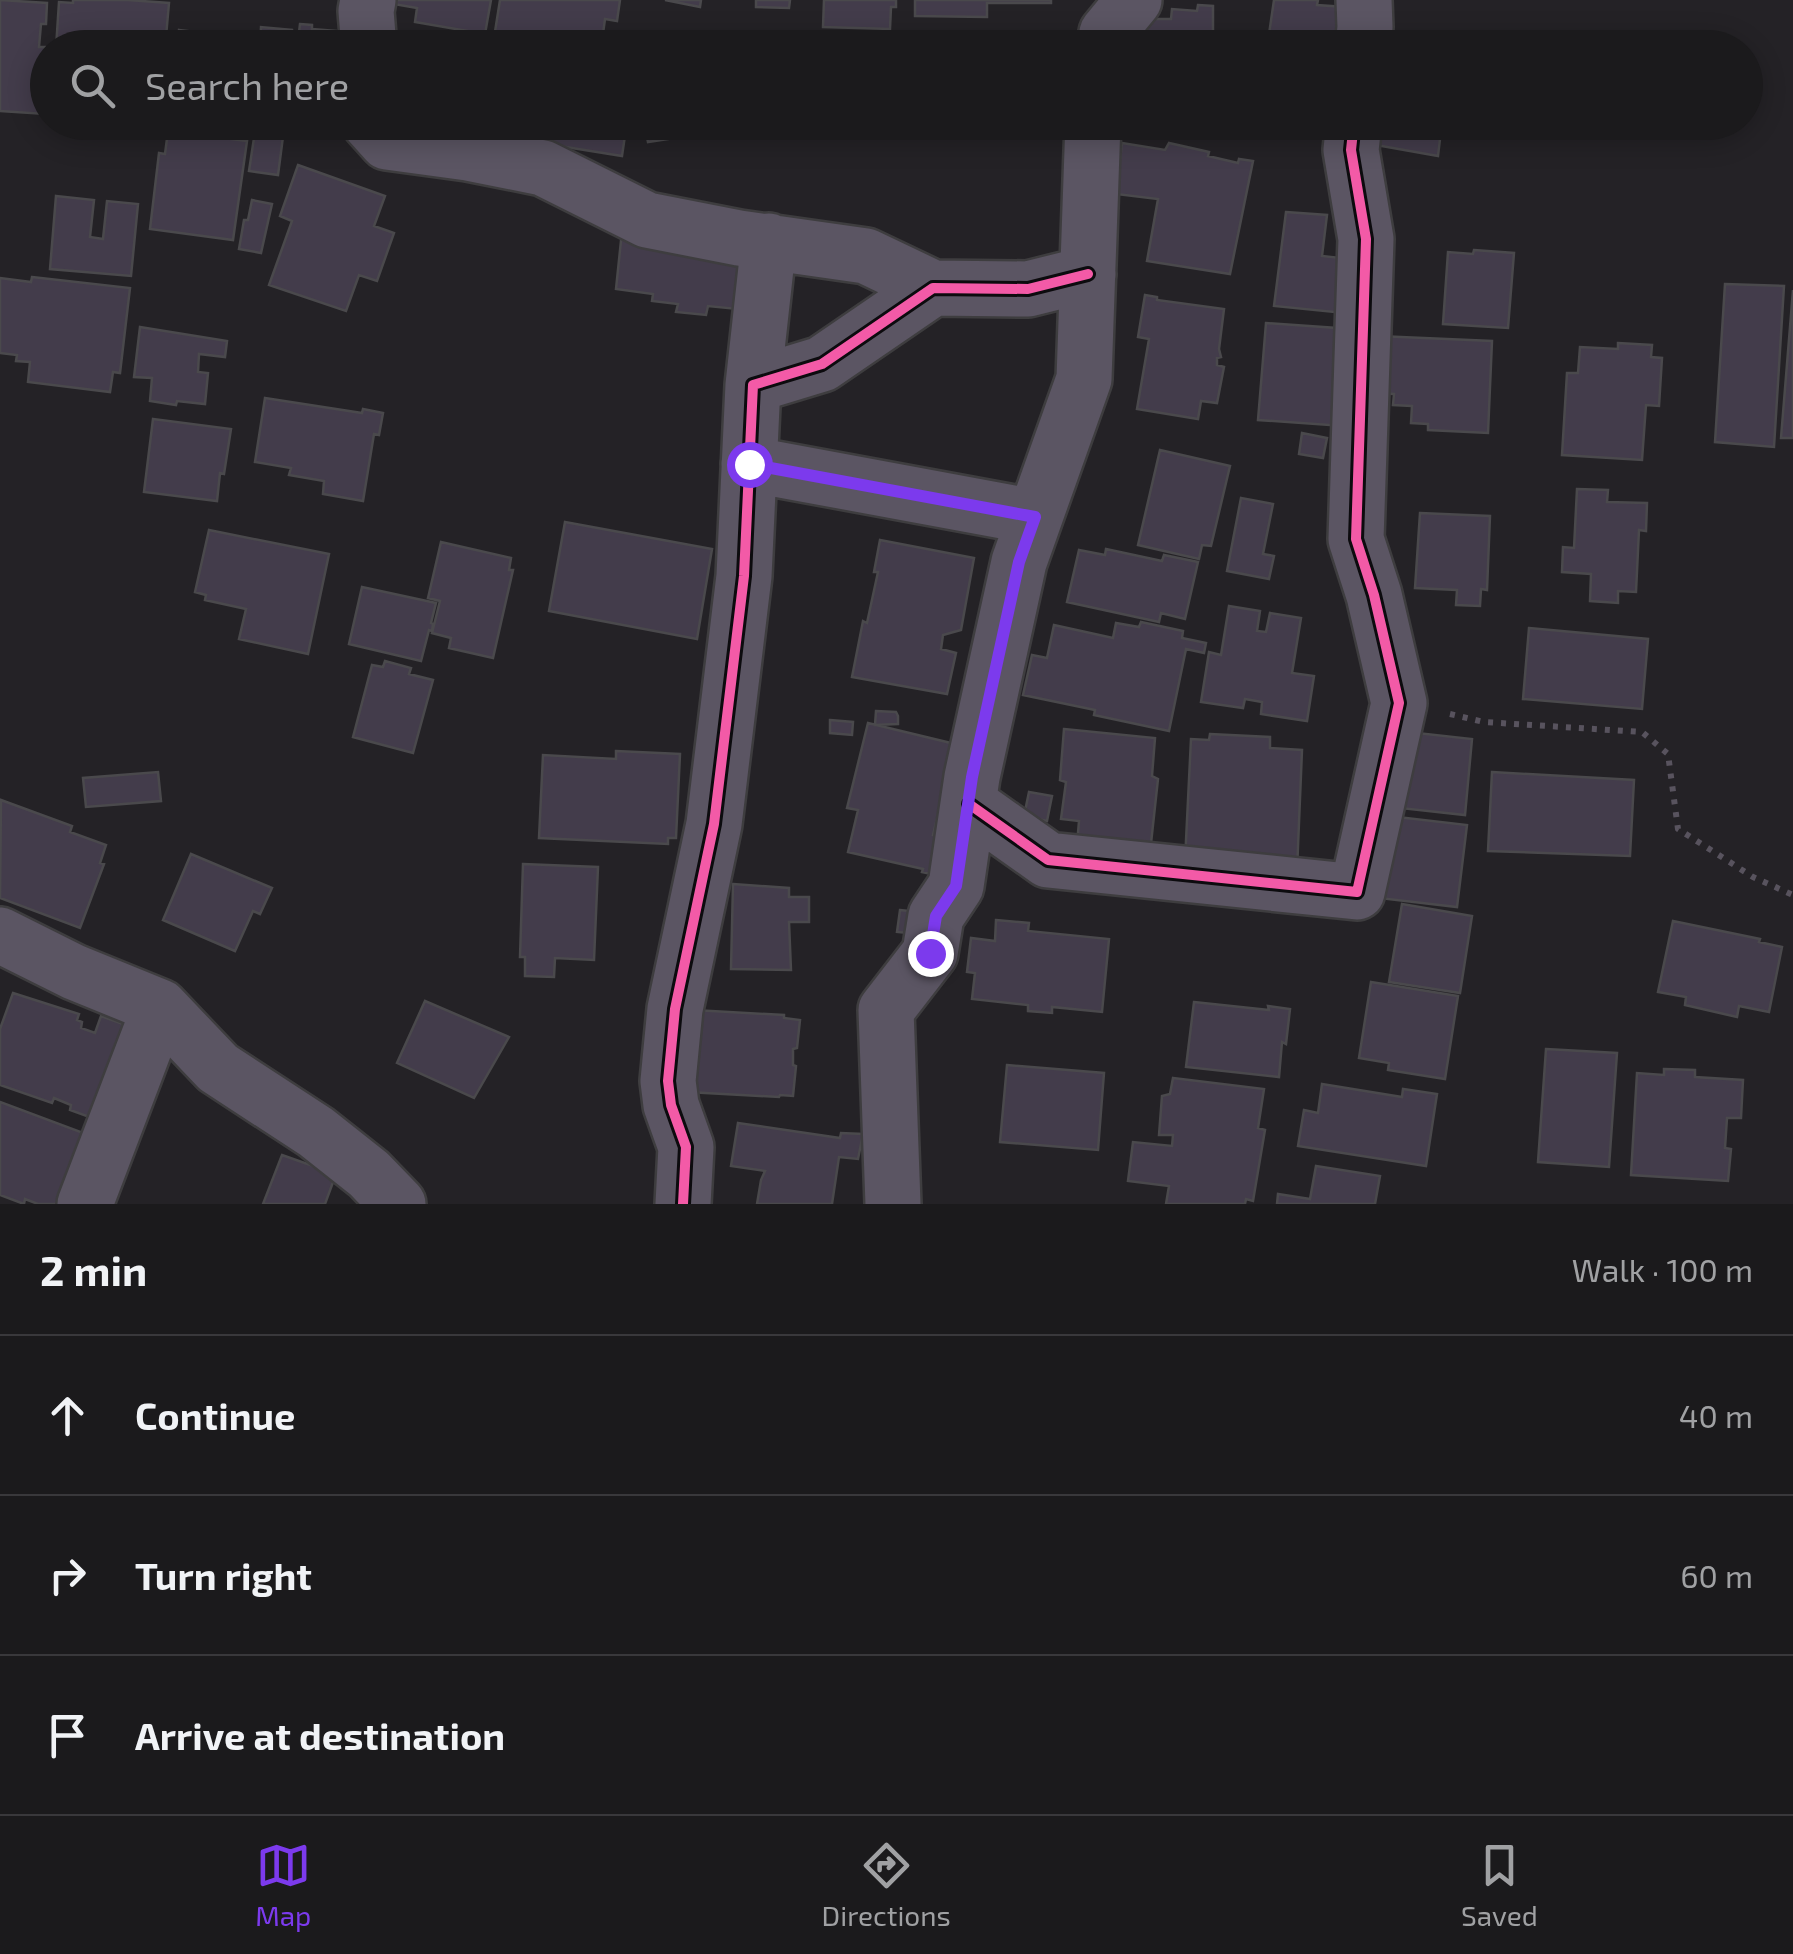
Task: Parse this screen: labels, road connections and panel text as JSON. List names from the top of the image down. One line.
{"page":{"search":"Search here","heading":["2 min","Walk · 100 m"],"list":[["Continue","40 m"],["Turn right","60 m"],"Arrive at destination"],"nav":["Map","Directions","Saved"]}}
